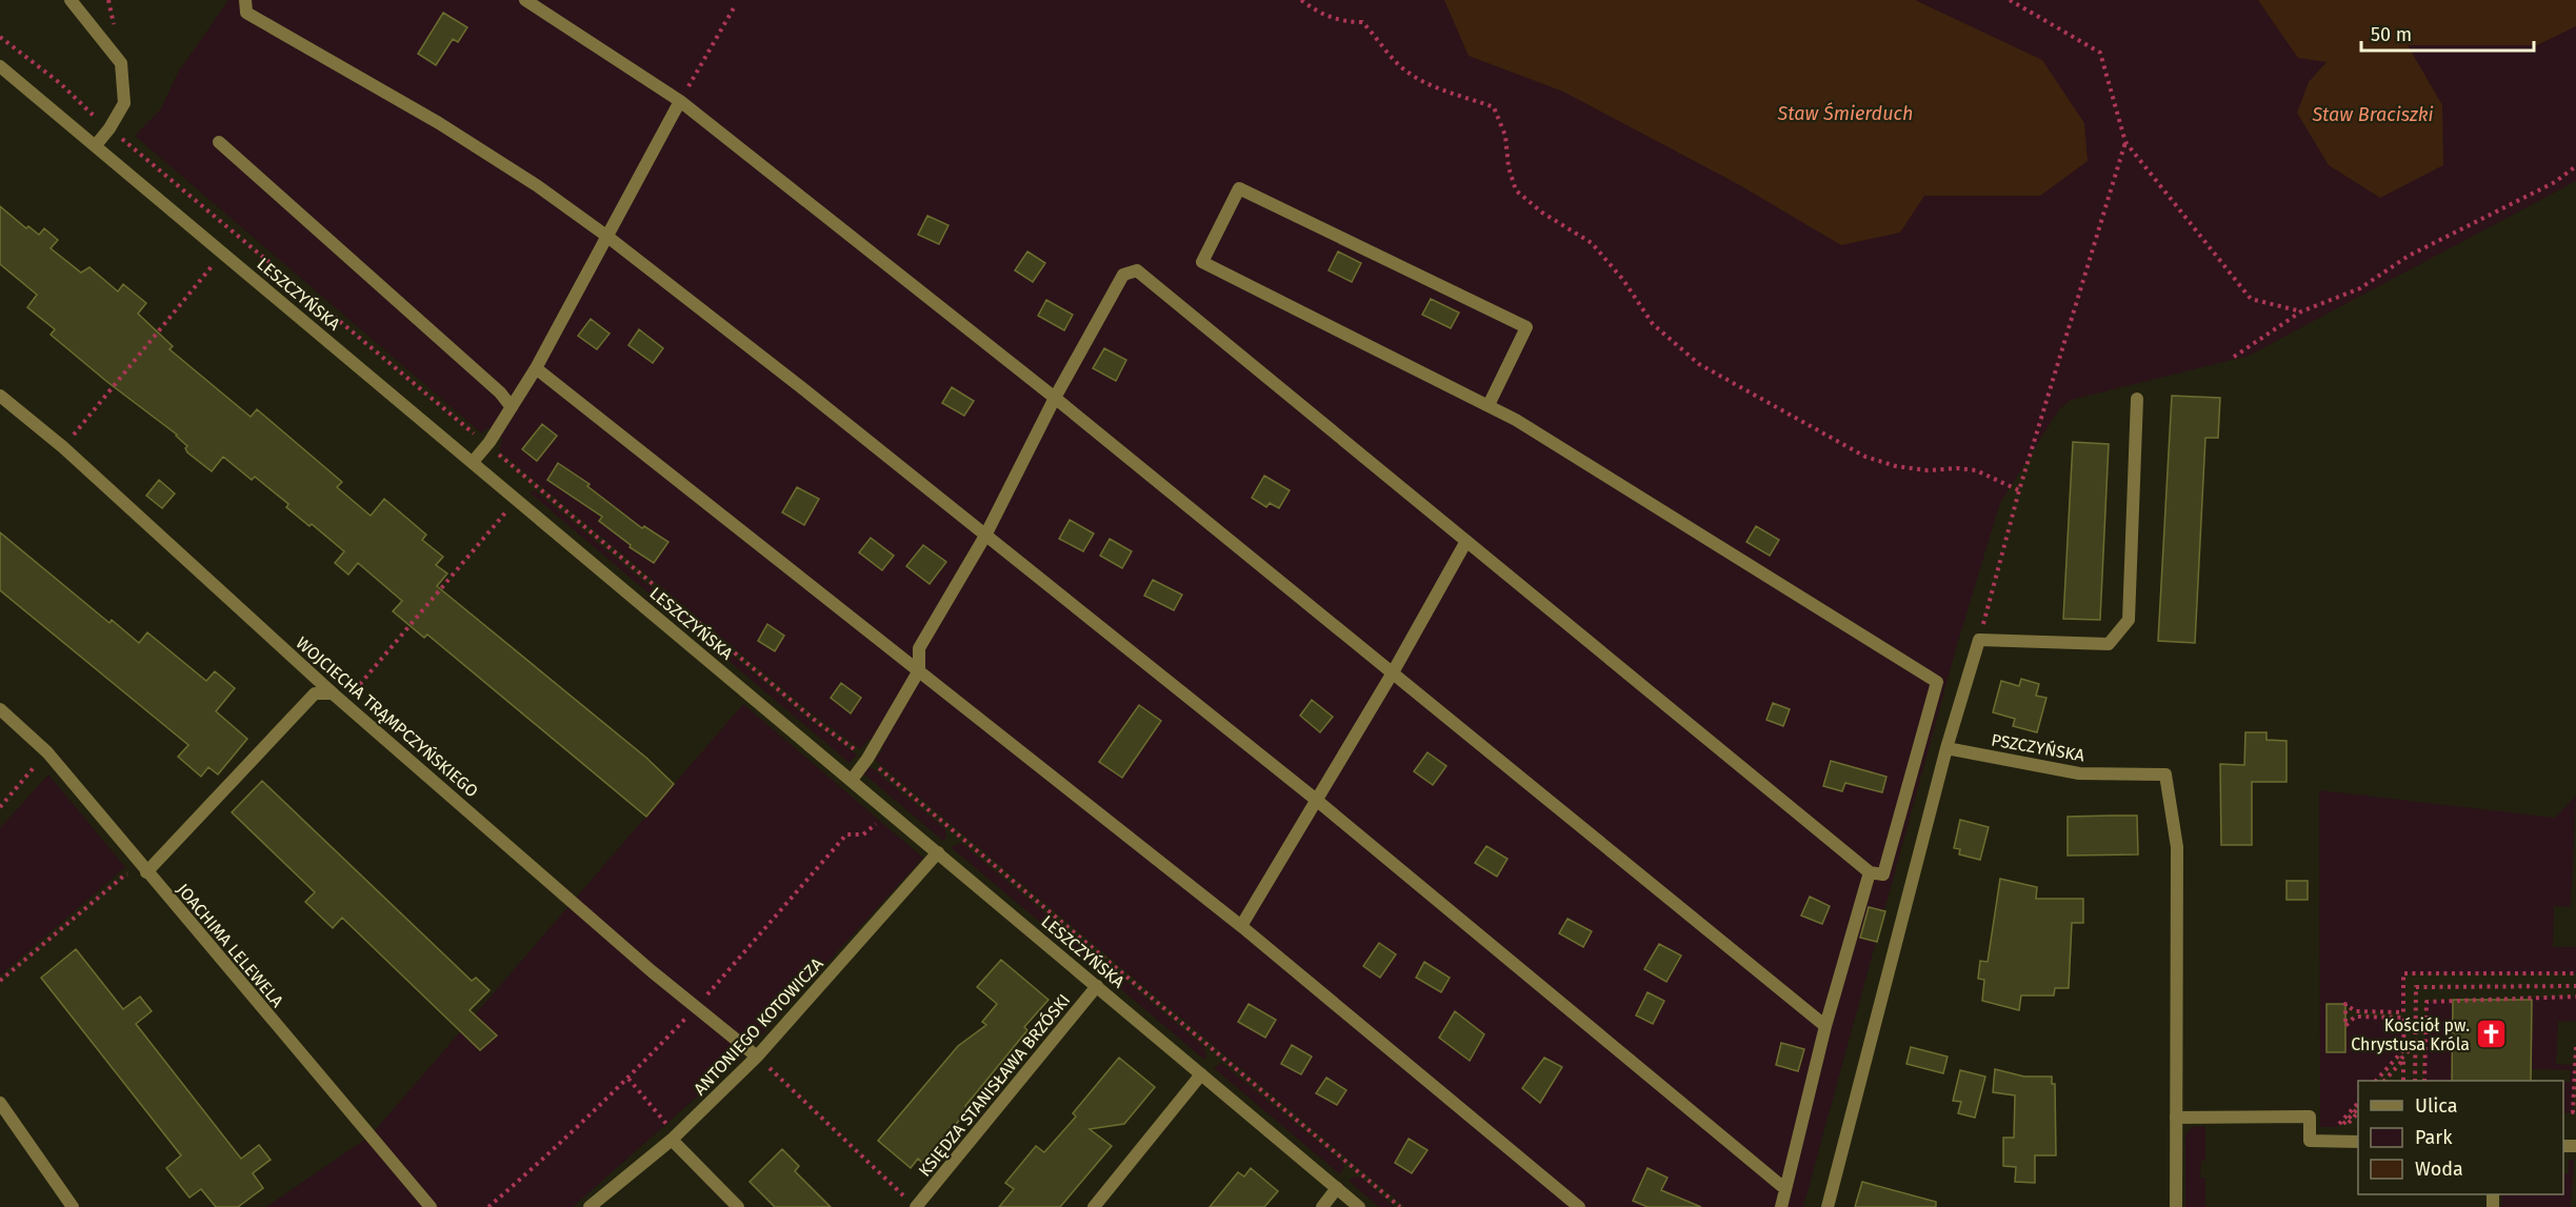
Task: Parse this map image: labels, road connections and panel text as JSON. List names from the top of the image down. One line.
{"streets":{"street":["LESZCZYŃSKA","WOJCIECHA TRĄMPCZYŃSKIEGO","PSZCZYŃSKA","JOACHIMA LELEWELA","ANTONIEGO KOTOWICZA","KSIĘDZA STANISŁAWA BRZÓSKI"]},"crossings":[["LESZCZYŃSKA","ANTONIEGO KOTOWICZA"],["LESZCZYŃSKA","KSIĘDZA STANISŁAWA BRZÓSKI"],["WOJCIECHA TRĄMPCZYŃSKIEGO","ANTONIEGO KOTOWICZA"]],"water":["Staw Śmierduch","Staw Braciszki"],"places":{"church":["Kościół pw. Chrystusa Króla"]},"legend":["Ulica","Park","Woda"],"scale_bar":"50 m"}
